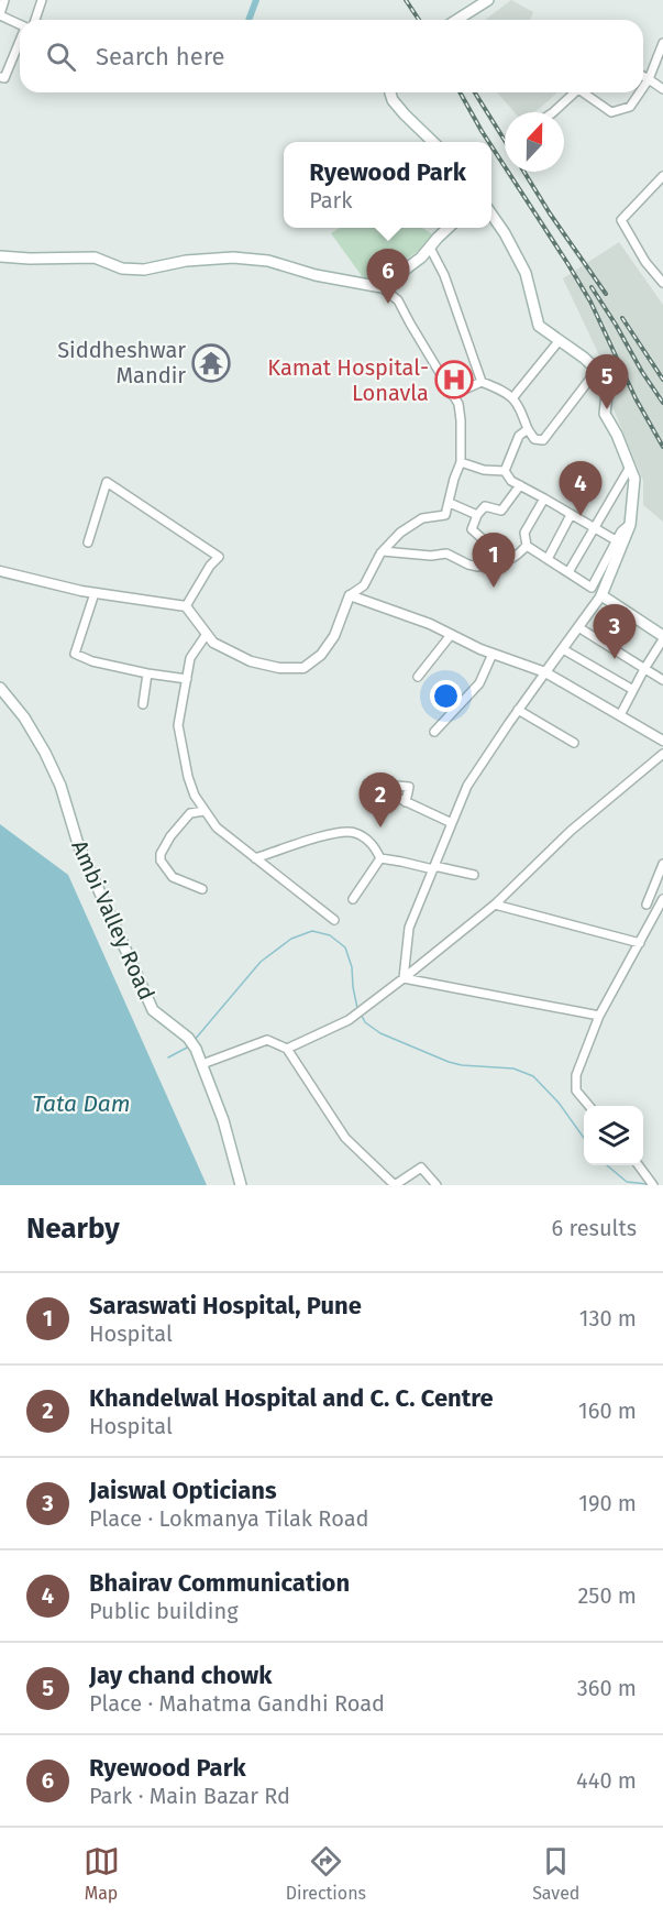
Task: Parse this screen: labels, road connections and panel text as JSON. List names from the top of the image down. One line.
{"streets":{"main road":["Ambi Valley Road"]},"water":["Tata Dam"],"places":{"temple":["Siddheshwar Mandir"],"hospital":["Kamat Hospital- Lonavla"]},"north":"top","page":{"search":"Search here","popup":["Ryewood Park","Park"],"pins":["6","5","4","1","3","2"],"heading":["Nearby","6 results"],"list":[{"mark":"1","name":"Saraswati Hospital, Pune","note":"Hospital","value":"130 m"},{"mark":"2","name":"Khandelwal Hospital and C. C. Centre","note":"Hospital","value":"160 m"},{"mark":"3","name":"Jaiswal Opticians","note":"Place · Lokmanya Tilak Road","value":"190 m"},{"mark":"4","name":"Bhairav Communication","note":"Public building","value":"250 m"},{"mark":"5","name":"Jay chand chowk","note":"Place · Mahatma Gandhi Road","value":"360 m"},{"mark":"6","name":"Ryewood Park","note":"Park · Main Bazar Rd","value":"440 m"}],"nav":["Map","Directions","Saved"]}}
